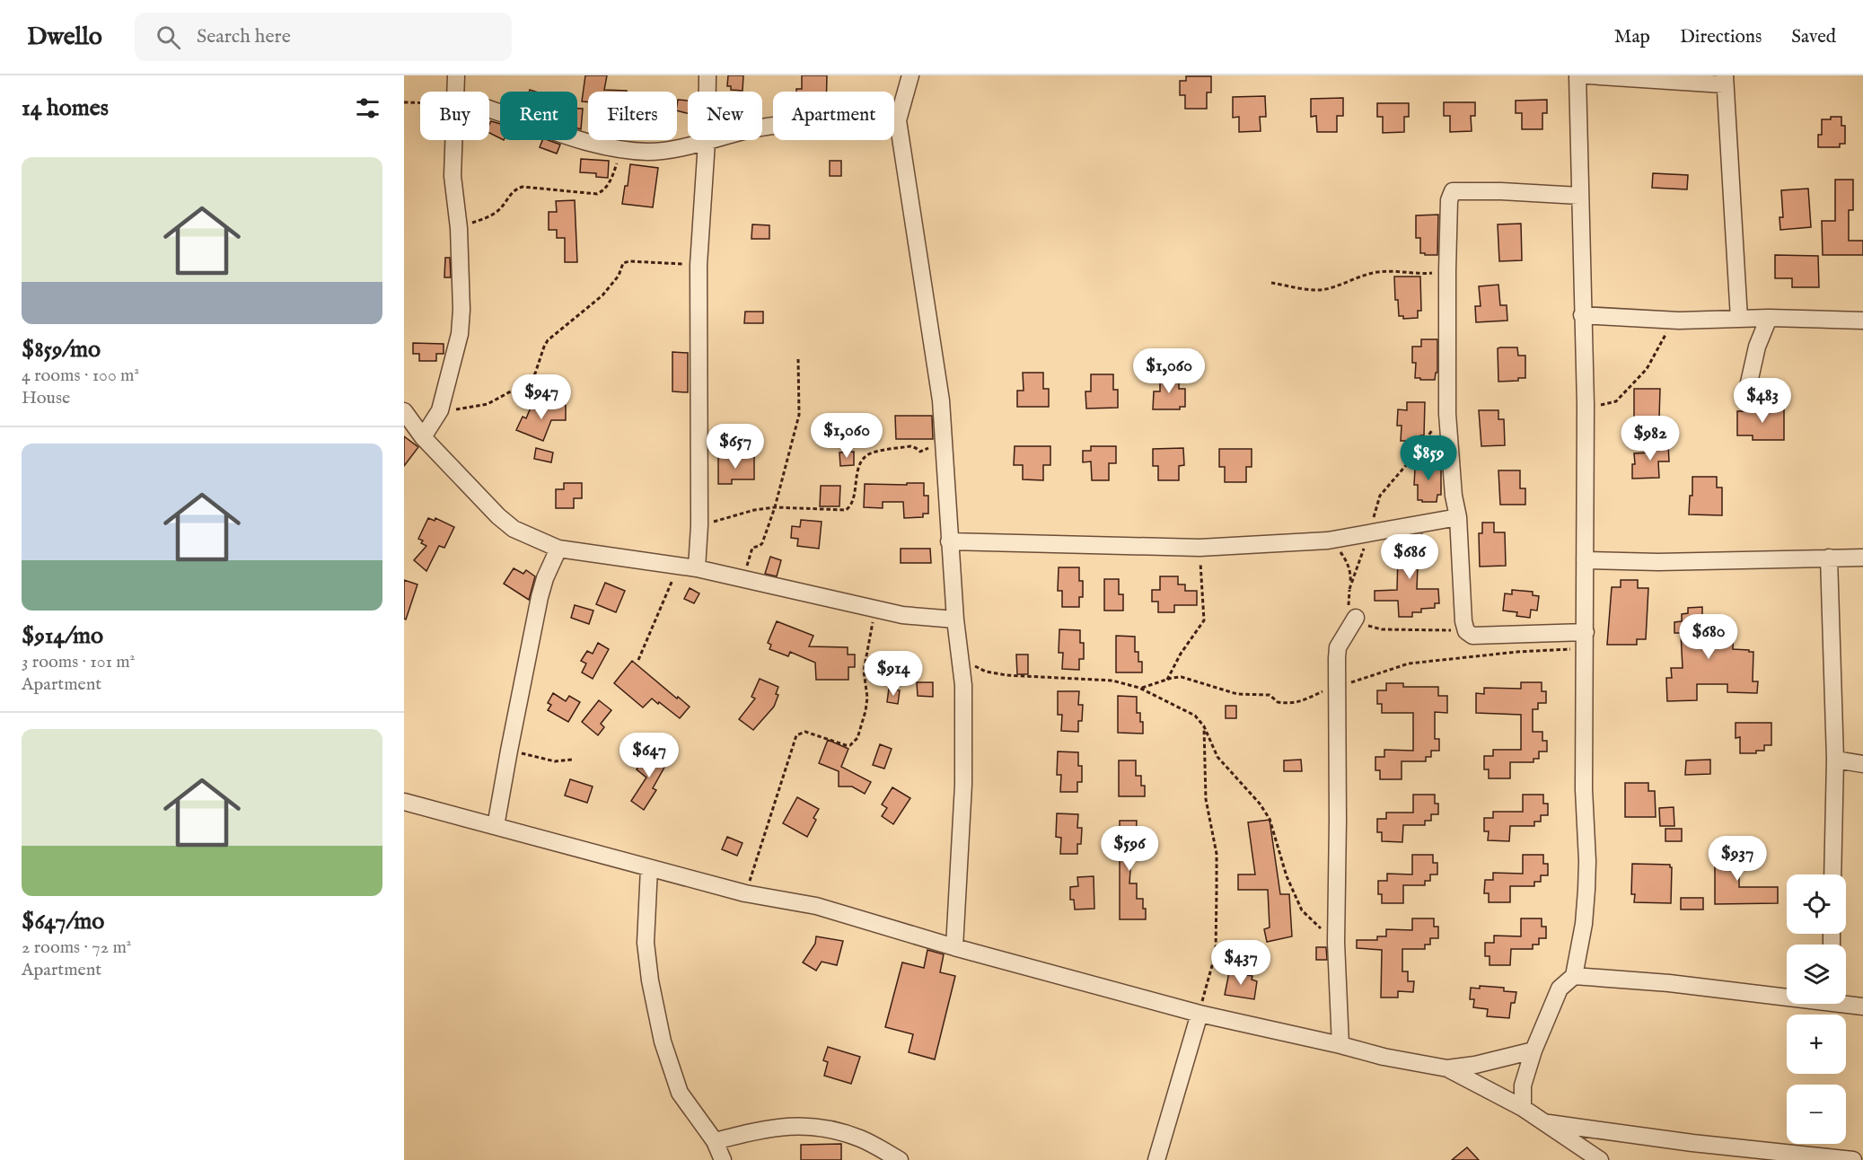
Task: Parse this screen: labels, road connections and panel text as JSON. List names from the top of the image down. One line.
{"page":{"header":"Dwello","search":"Search here","nav":["Map","Directions","Saved"],"heading":"14 homes","chip":["Buy","Rent","Filters","New","Apartment"],"list":[{"name":"$859/mo","note":"4 rooms · 100 m² · House"},{"name":"$914/mo","note":"3 rooms · 101 m² · Apartment"},{"name":"$647/mo","note":"2 rooms · 72 m² · Apartment"}],"price":["$1,060","$947","$483","$1,060","$982","$657","$859","$686","$680","$914","$647","$596","$937","$437"],"map_buttons":["+","−"]}}
